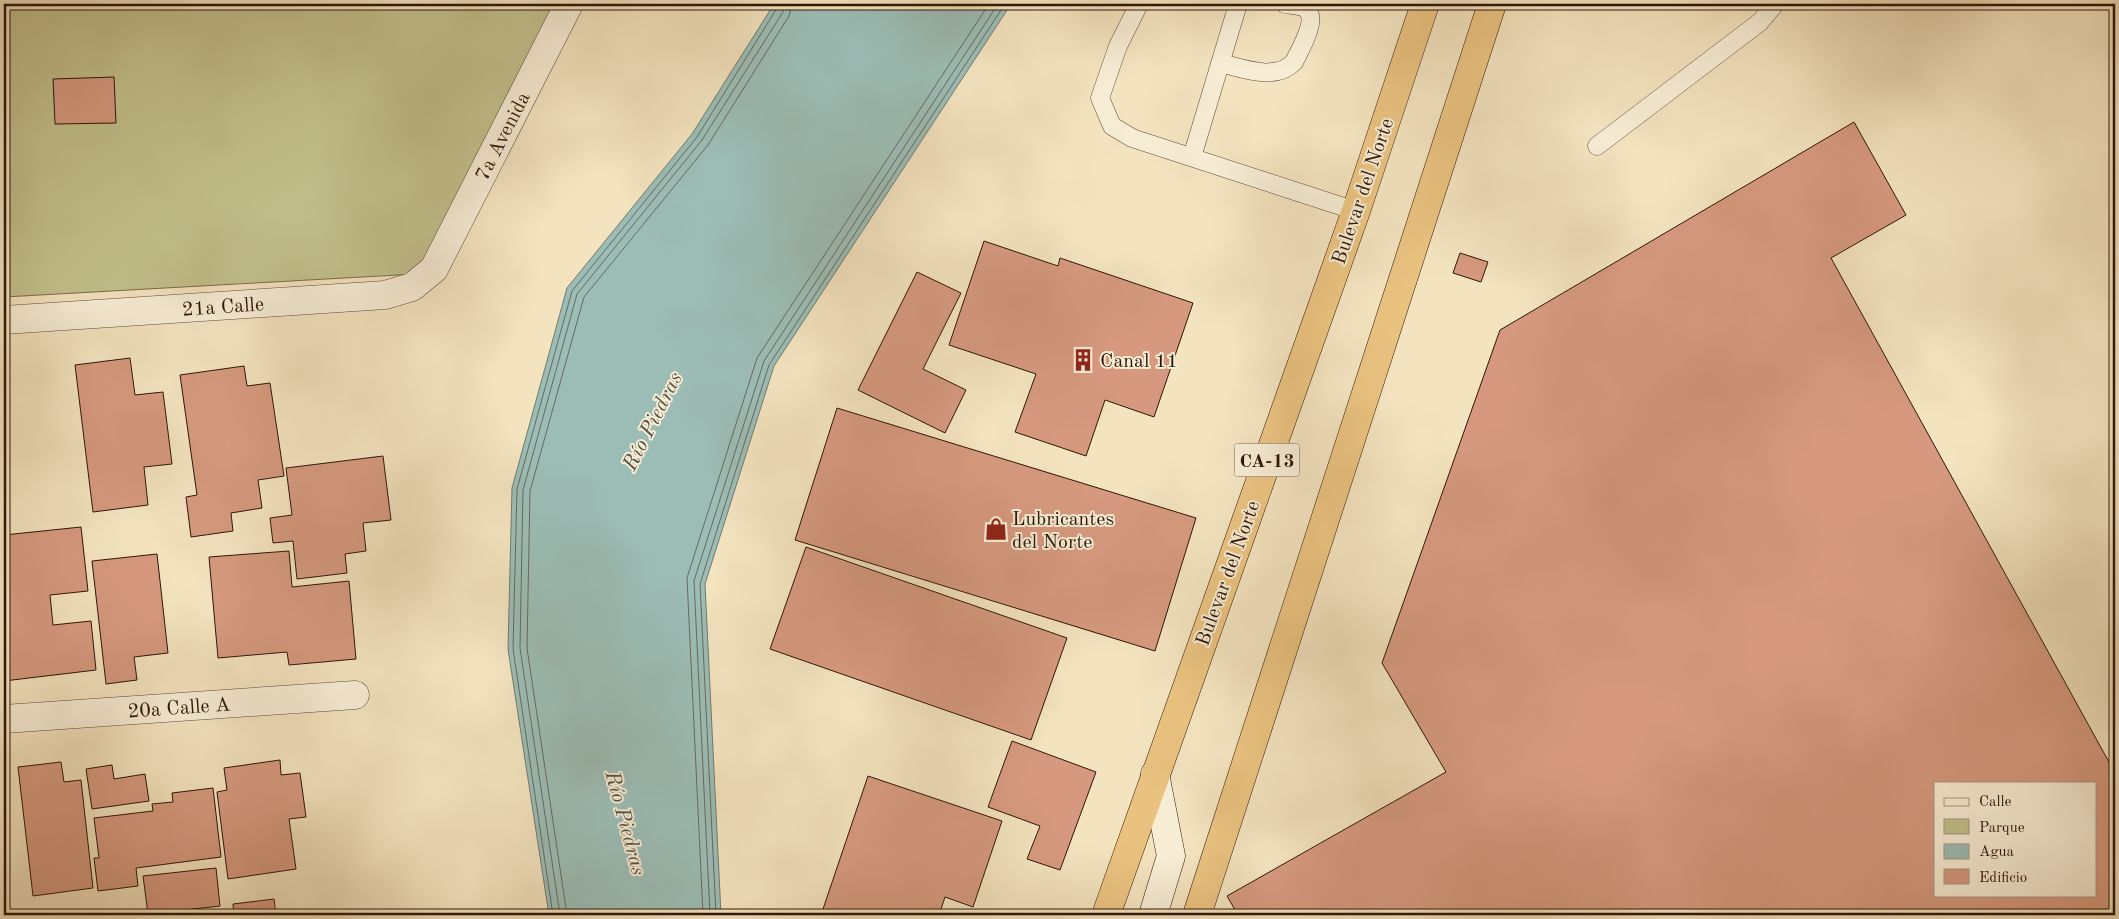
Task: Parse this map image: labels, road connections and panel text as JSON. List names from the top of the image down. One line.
{"streets":{"highway":["Bulevar del Norte","CA-13"],"street":["7a Avenida","21a Calle","20a Calle A"]},"crossings":[["7a Avenida","21a Calle"]],"water":["Río Piedras"],"places":{"building":["Canal 11"],"shop":["Lubricantes del Norte"]},"legend":["Calle","Parque","Agua","Edificio"]}
